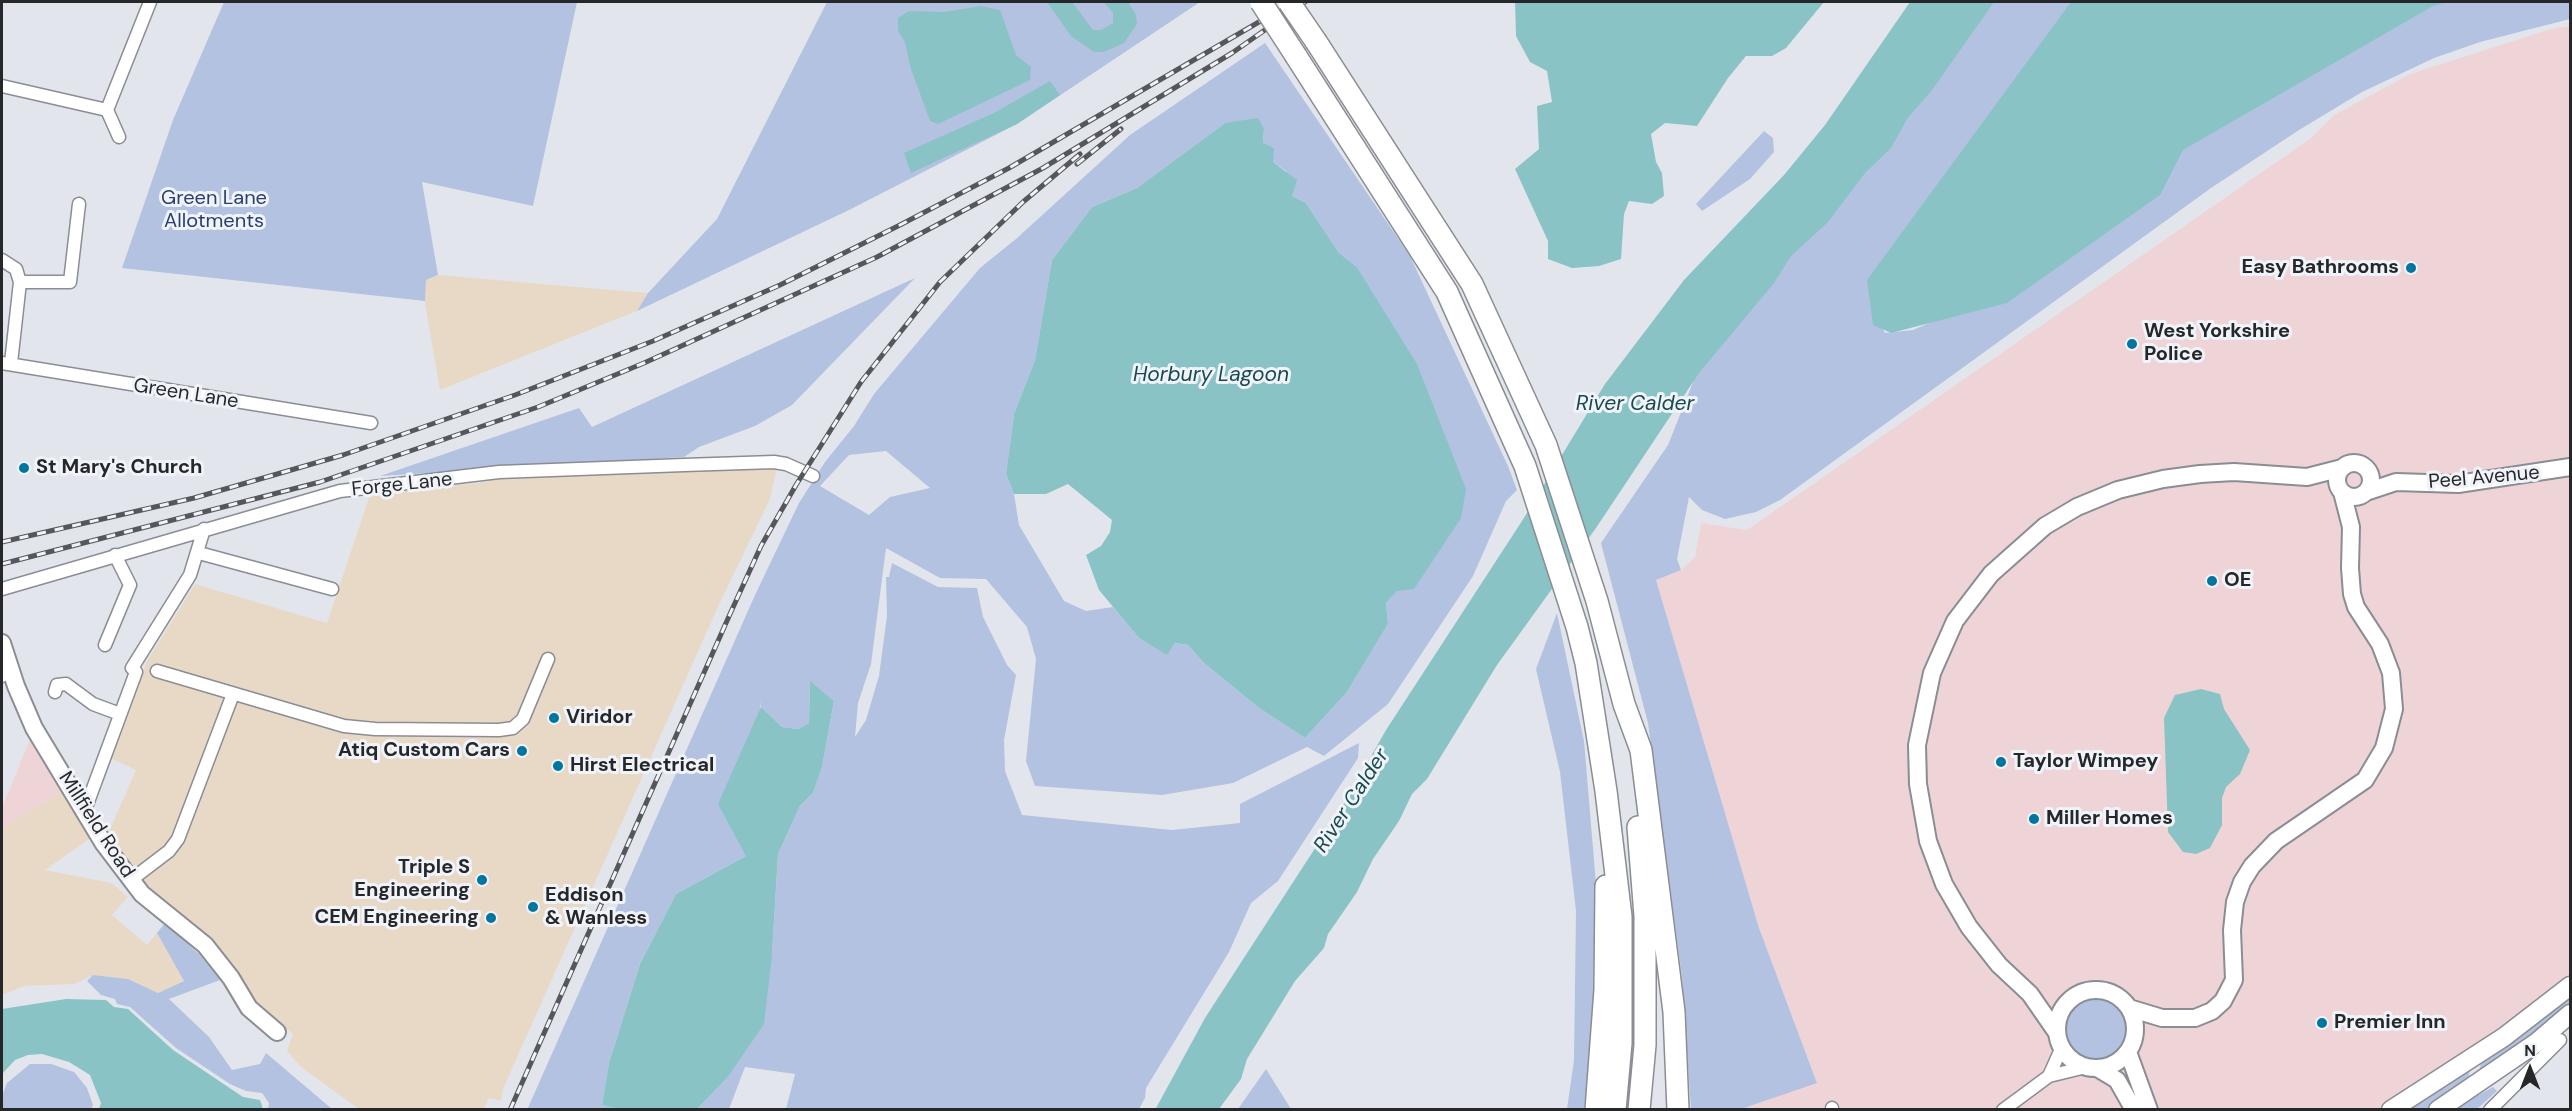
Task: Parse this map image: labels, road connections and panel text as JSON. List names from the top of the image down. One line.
{"streets":{"street":["Green Lane","Peel Avenue","Forge Lane","Millfield Road"]},"water":["Horbury Lagoon","River Calder"],"parks":["Green Lane Allotments"],"places":["Easy Bathrooms","West Yorkshire Police","St Mary's Church","OE","Viridor","Atiq Custom Cars","Taylor Wimpey","Hirst Electrical","Miller Homes","Triple S Engineering","Eddison & Wanless","CEM Engineering","Premier Inn"],"north":"top"}
